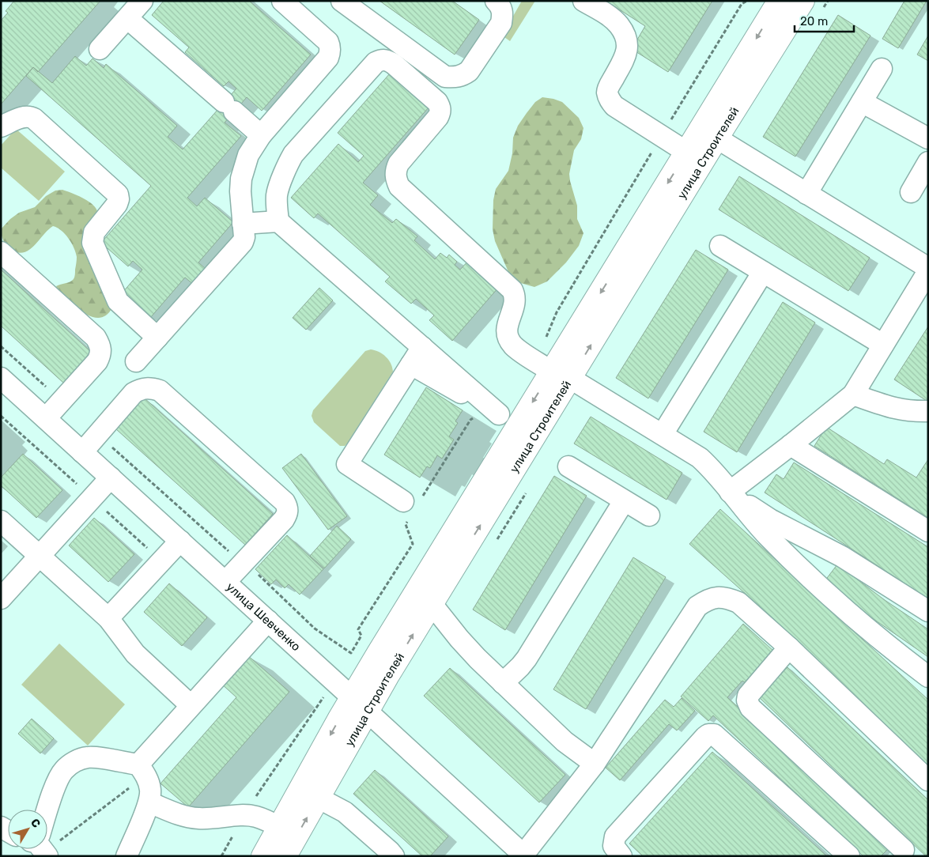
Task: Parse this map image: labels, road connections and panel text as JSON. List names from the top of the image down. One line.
{"streets":{"main road":["улица Строителей"],"street":["улица Шевченко"]},"crossings":[["улица Строителей","улица Шевченко"]],"scale_bar":"20 m","north":"top right"}
